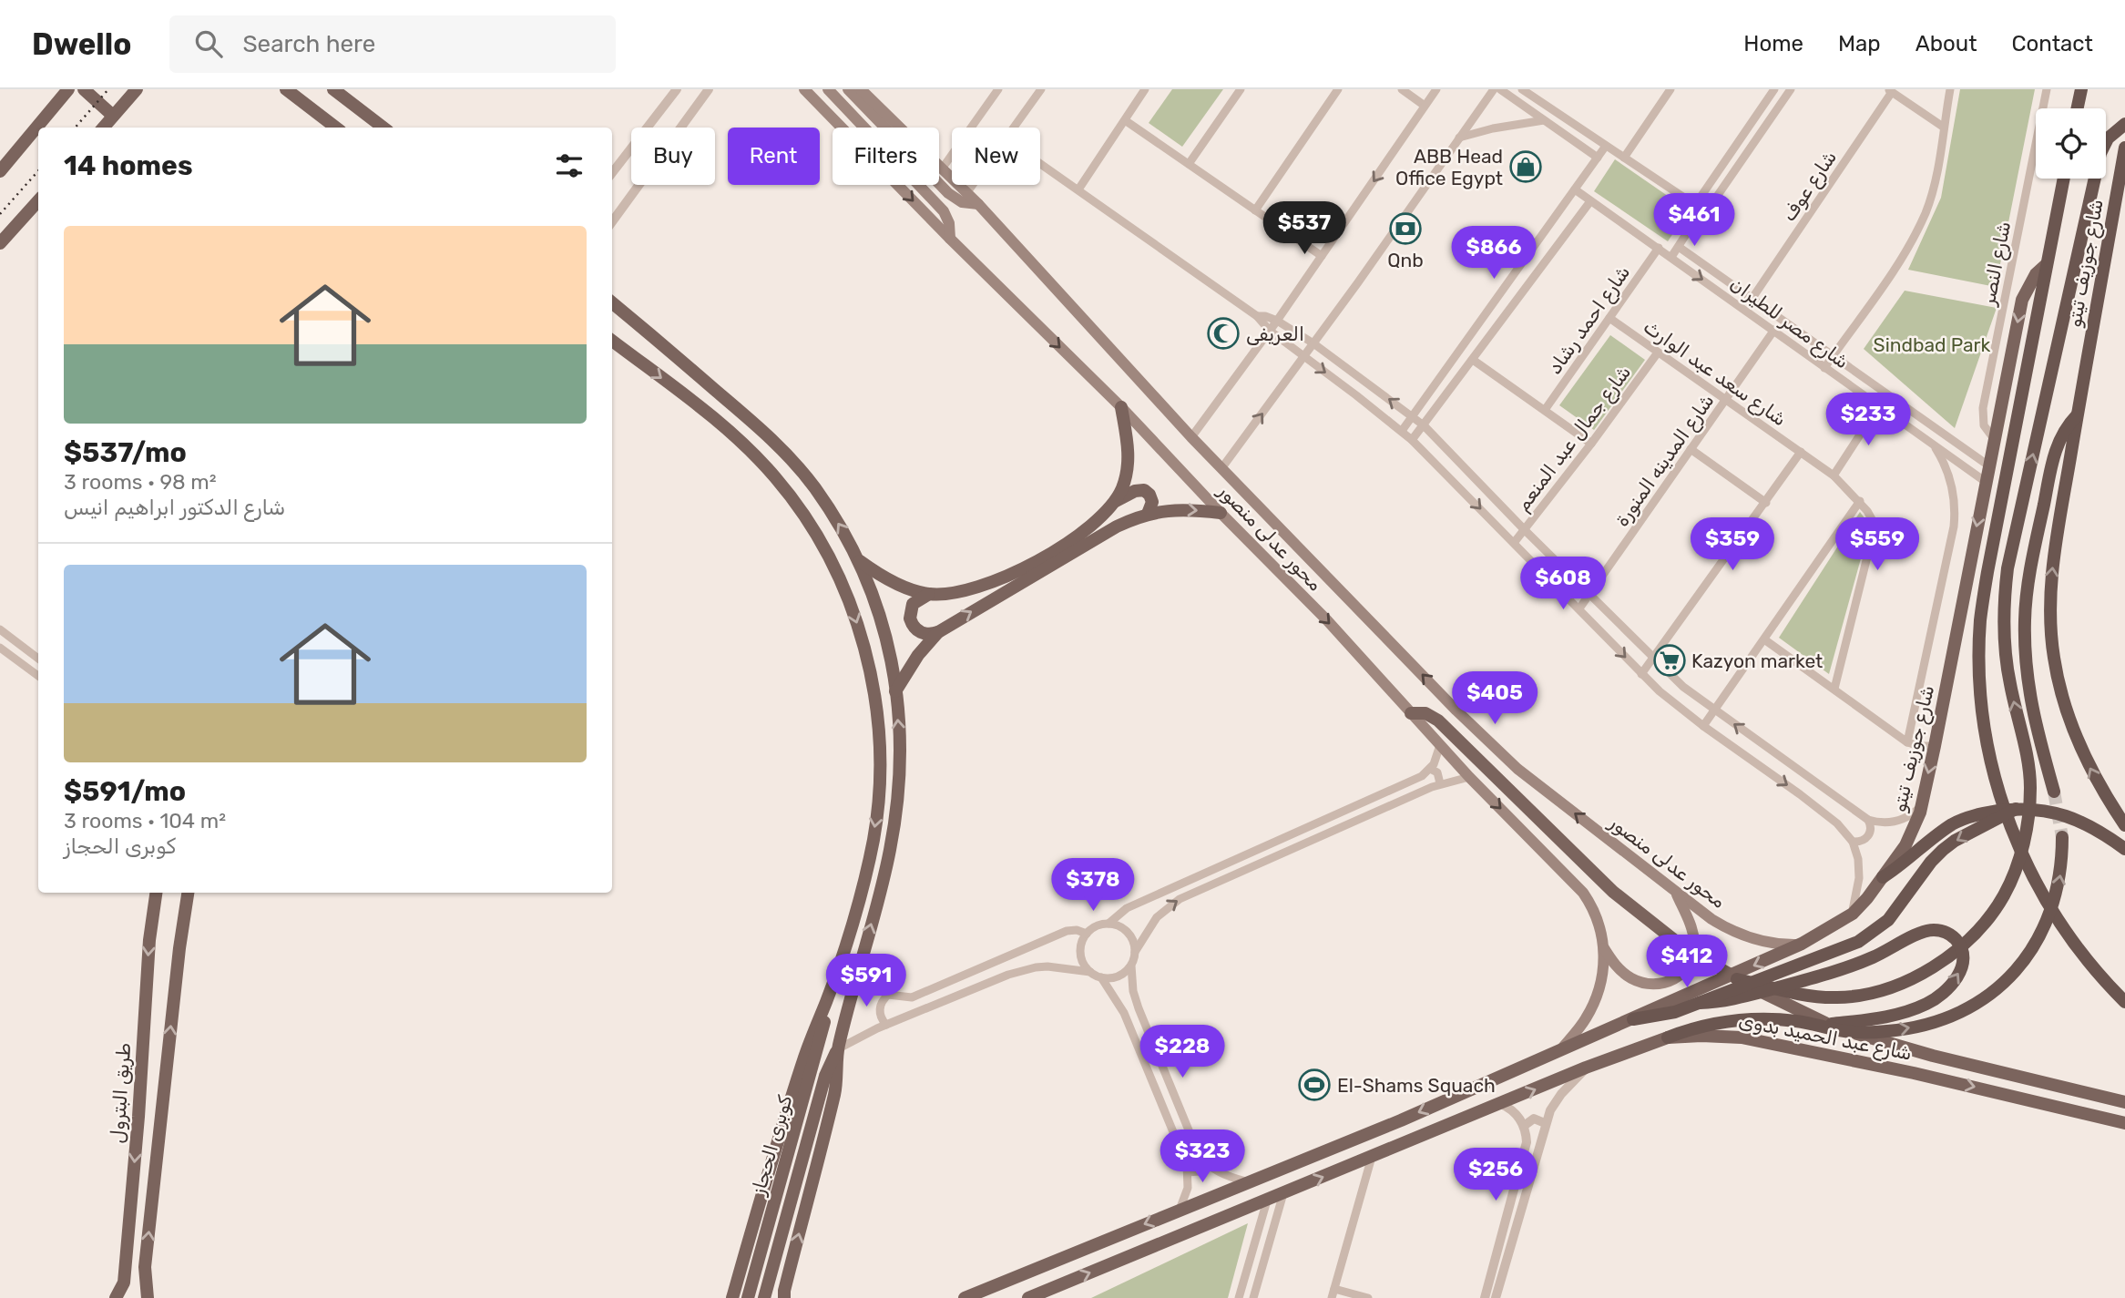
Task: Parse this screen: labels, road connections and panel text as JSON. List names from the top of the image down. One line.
{"streets":{"highway":["شارع جوزيف تيتو"],"main road":["محور عدلى منصور","شارع عبد الحميد بدوى","طريق البترول","كوبرى الحجاز"],"street":["شارع عوف","شارع النصر","شارع احمد رشاد","شارع مصر للطيران","شارع سعد عبد الوارث","شارع جمال عبد المنعم","شارع المدينه المنورة"]},"crossings":[["شارع عوف","شارع مصر للطيران"],["شارع النصر","شارع جوزيف تيتو"],["شارع جوزيف تيتو","شارع مصر للطيران"],["شارع جوزيف تيتو","محور عدلى منصور"],["شارع احمد رشاد","شارع مصر للطيران"],["شارع احمد رشاد","شارع سعد عبد الوارث"],["شارع مصر للطيران","شارع المدينه المنورة"],["شارع سعد عبد الوارث","شارع جمال عبد المنعم"],["شارع سعد عبد الوارث","شارع المدينه المنورة"]],"parks":["Sindbad Park"],"places":{"shop":["ABB Head Office Egypt"],"bank":["Qnb"],"mosque":["العريفى"],"supermarket":["Kazyon market"],"sports":["El-Shams Squach"]},"page":{"header":"Dwello","search":"Search here","nav":["Home","Map","About","Contact"],"chip":["Buy","Rent","Filters","New"],"heading":"14 homes","price":["$461","$537","$866","$233","$359","$559","$608","$405","$378","$412","$591","$228","$323","$256"],"list":[{"name":"$537/mo","note":"3 rooms · 98 m² · شارع الدكتور ابراهيم انيس"},{"name":"$591/mo","note":"3 rooms · 104 m² · كوبرى الحجاز"}]}}
